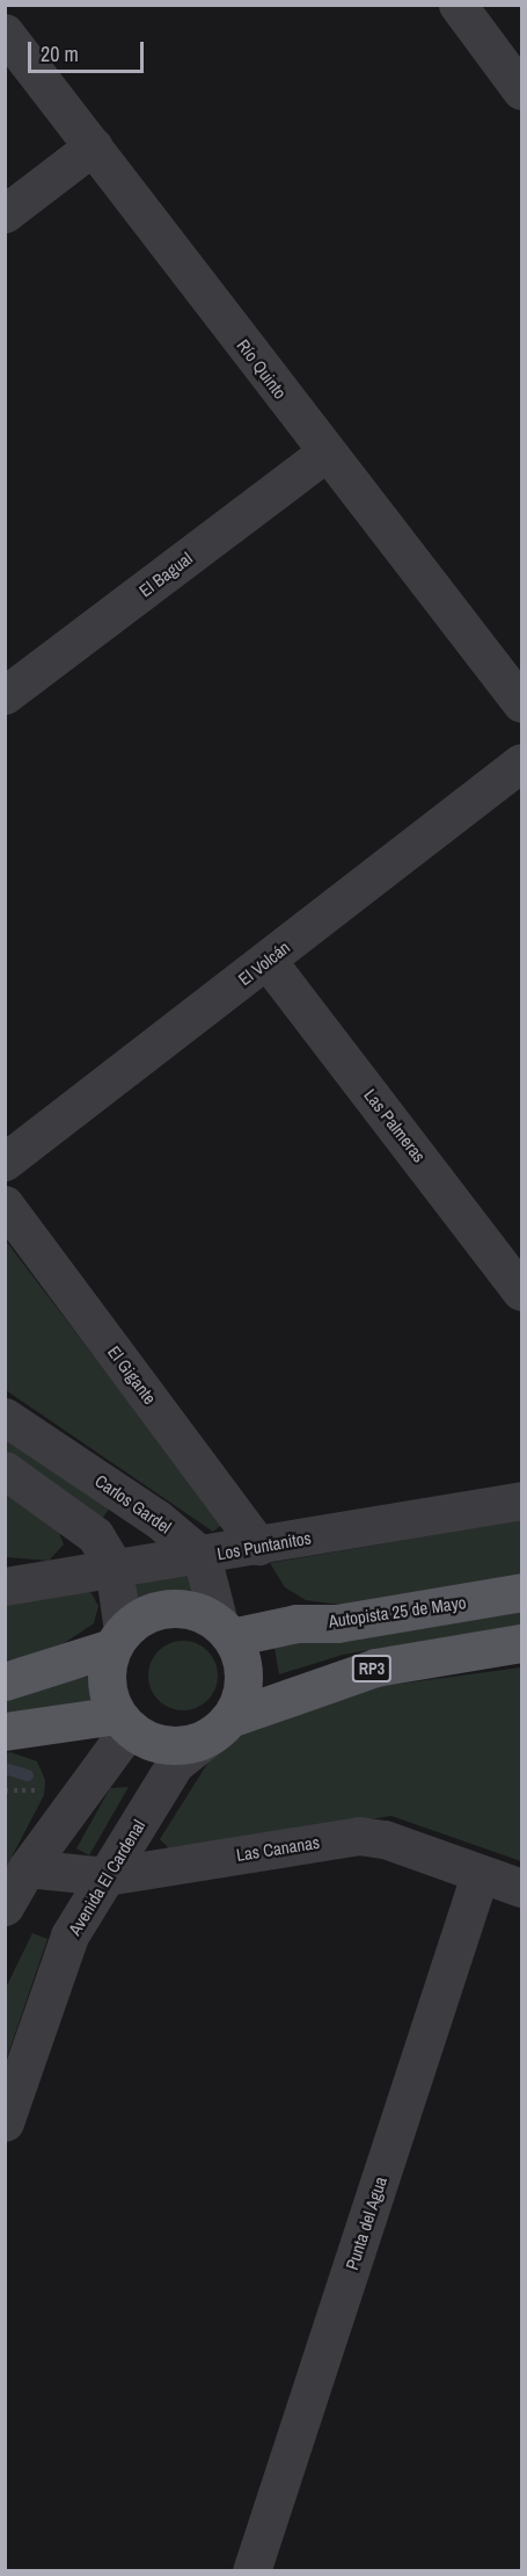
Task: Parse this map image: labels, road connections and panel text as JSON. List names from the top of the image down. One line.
{"streets":{"main road":["Autopista 25 de Mayo","RP3"],"street":["Río Quinto","El Bagual","El Volcán","Las Palmeras","El Gigante","Carlos Gardel","Los Puntanitos","Las Cananas","Avenida El Cardenal","Punta del Agua"]},"crossings":[["Río Quinto","El Bagual"],["El Volcán","Las Palmeras"],["El Gigante","Los Puntanitos"],["Carlos Gardel","Los Puntanitos"],["Autopista 25 de Mayo","RP3"],["Autopista 25 de Mayo","Avenida El Cardenal"],["RP3","Avenida El Cardenal"],["Las Cananas","Avenida El Cardenal"],["Las Cananas","Punta del Agua"]],"scale_bar":"20 m"}
